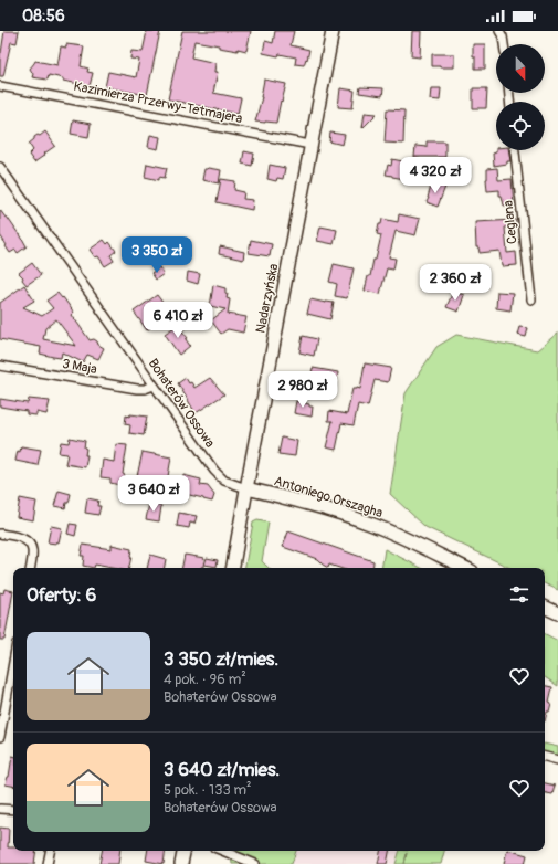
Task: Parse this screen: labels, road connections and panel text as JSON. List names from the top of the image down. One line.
{"streets":{"main road":["Nadarzyńska","Antoniego Orszagha"],"street":["Kazimierza Przerwy-Tetmajera","Ceglana","3 Maja","Bohaterów Ossowa"]},"crossings":[["Kazimierza Przerwy-Tetmajera","Nadarzyńska"],["Nadarzyńska","Bohaterów Ossowa"],["Nadarzyńska","Antoniego Orszagha"],["3 Maja","Bohaterów Ossowa"],["Bohaterów Ossowa","Antoniego Orszagha"]],"north":"bottom","page":{"status":"08:56","price":["4 320 zł","3 350 zł","2 360 zł","6 410 zł","2 980 zł","3 640 zł"],"heading":"Oferty: 6","list":[{"name":"3 350 zł/mies.","note":"4 pok. · 96 m² · Bohaterów Ossowa"},{"name":"3 640 zł/mies.","note":"5 pok. · 133 m² · Bohaterów Ossowa"}]}}
